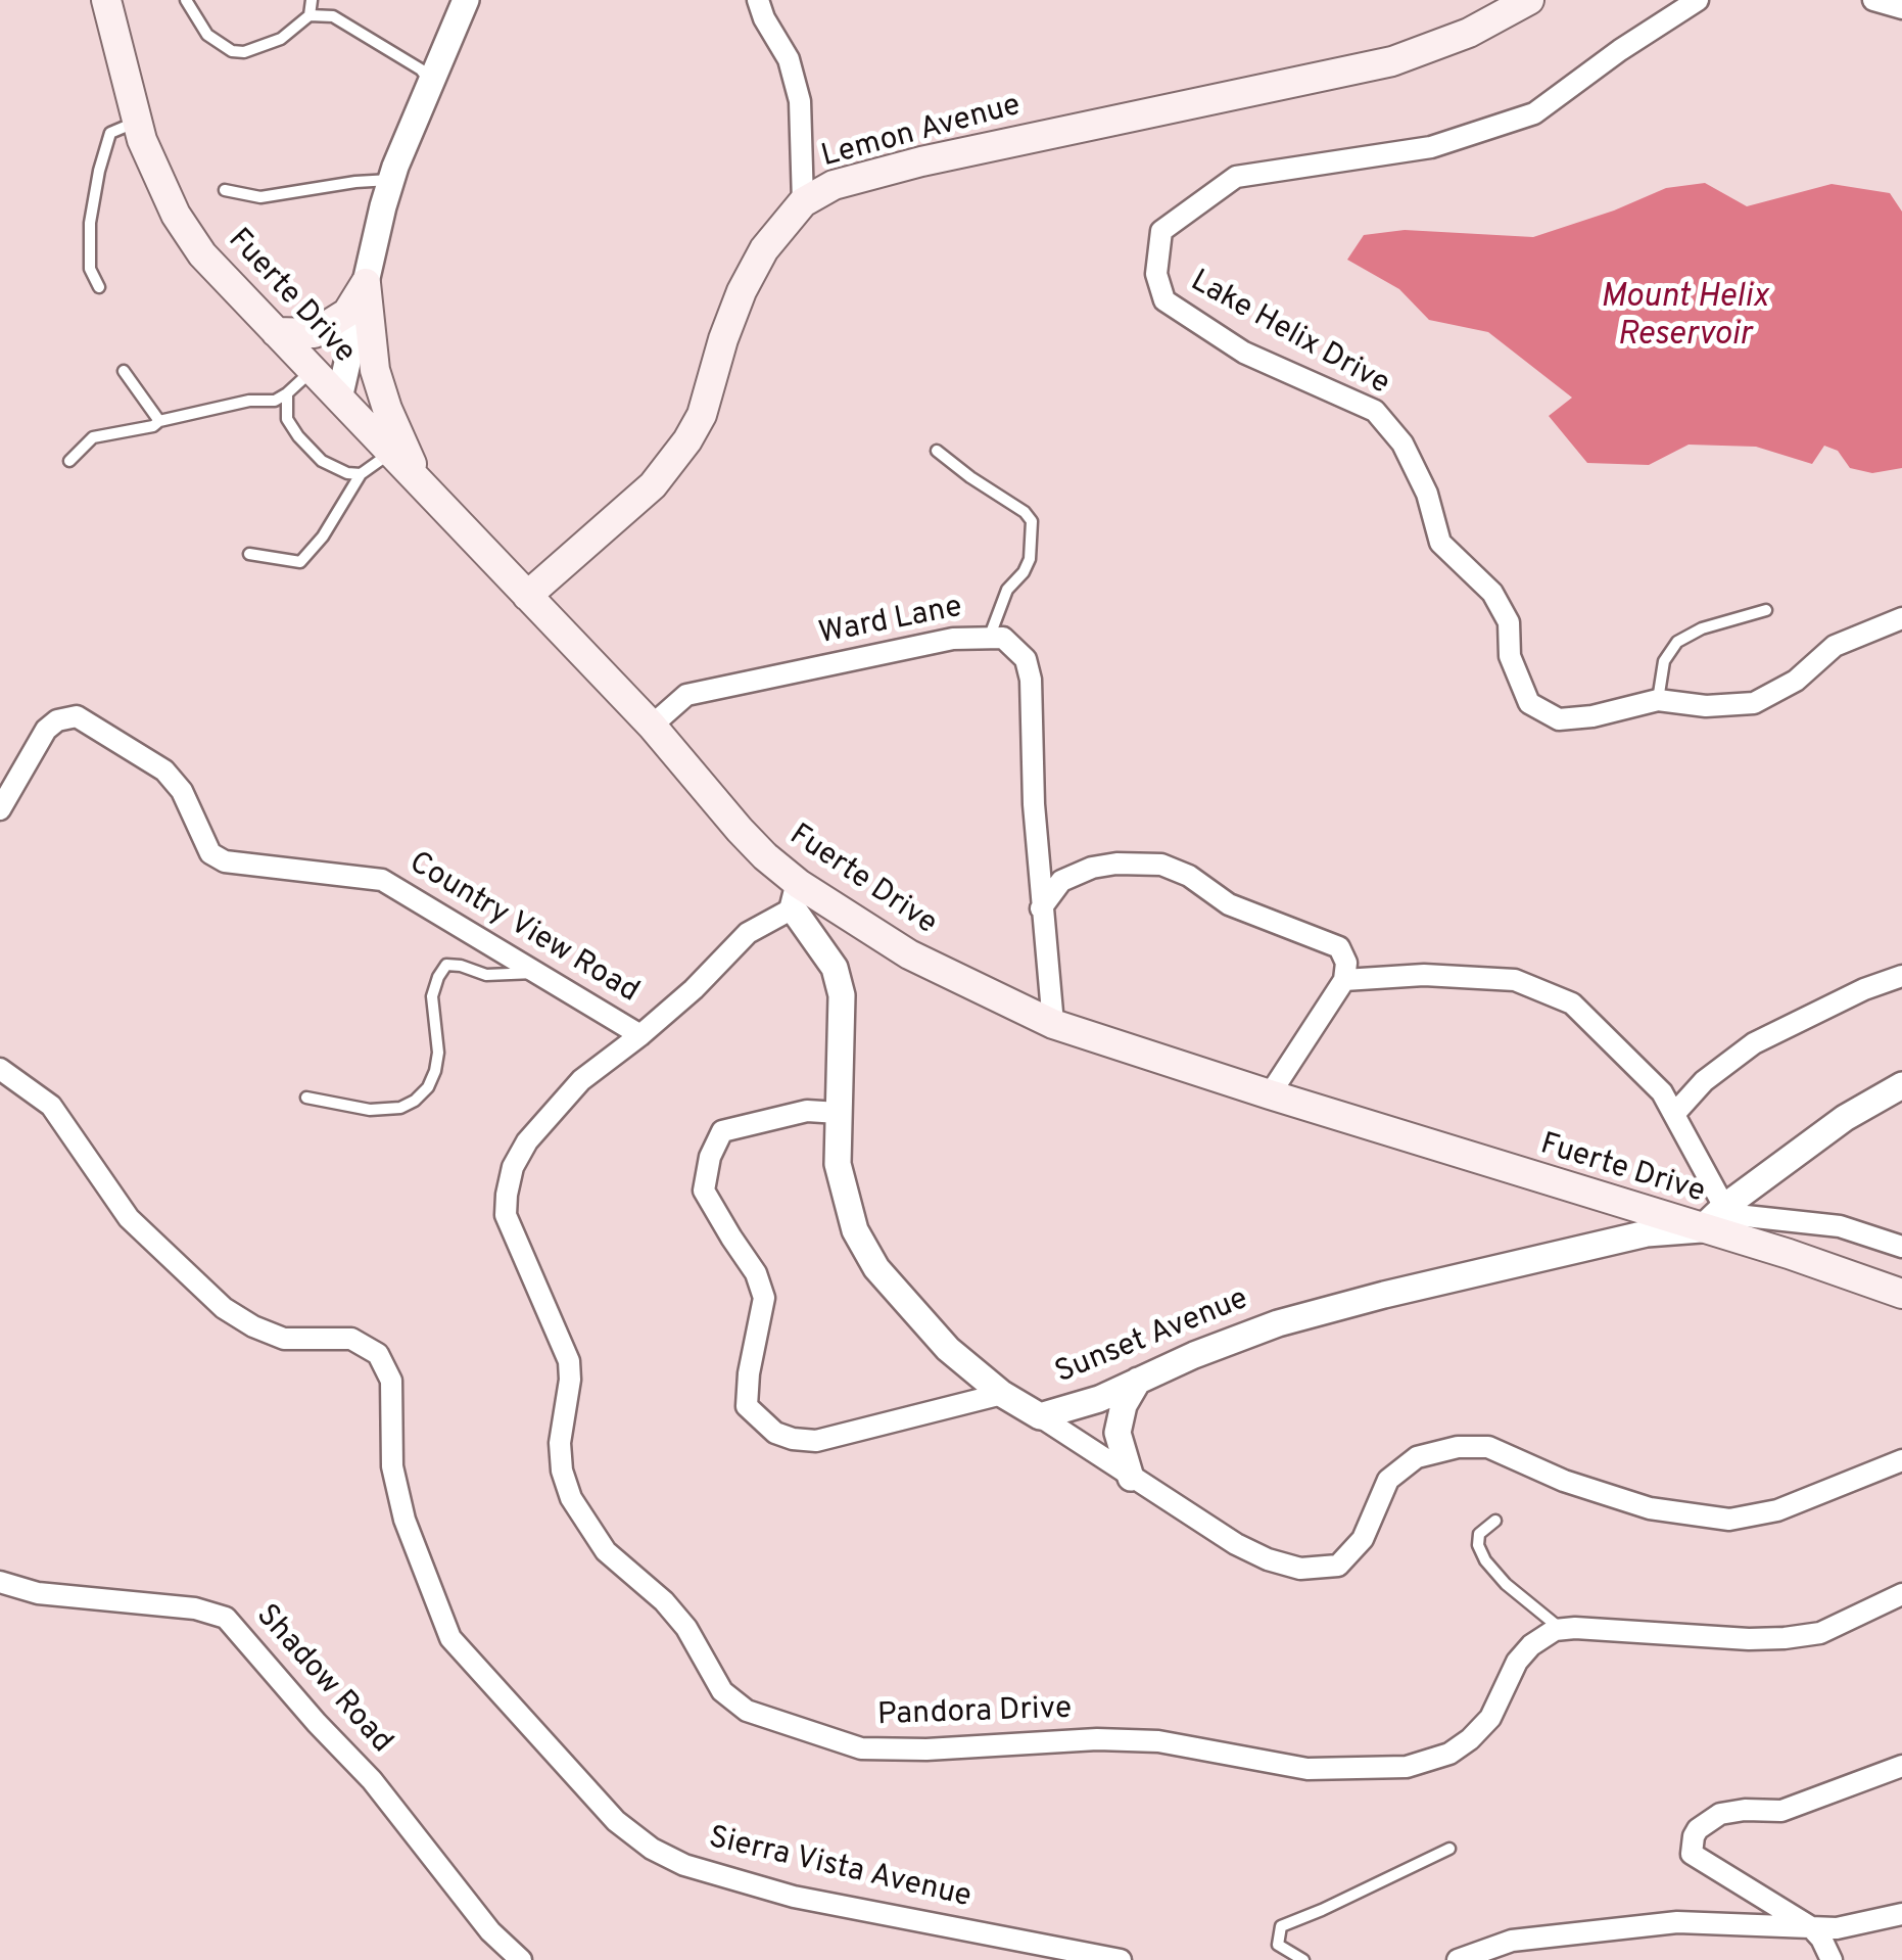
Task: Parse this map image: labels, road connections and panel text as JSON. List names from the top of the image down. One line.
{"streets":{"main road":["Lemon Avenue","Fuerte Drive"],"street":["Lake Helix Drive","Ward Lane","Country View Road","Sunset Avenue","Shadow Road","Pandora Drive","Sierra Vista Avenue"]},"crossings":[["Lemon Avenue","Fuerte Drive"],["Fuerte Drive","Ward Lane"],["Fuerte Drive","Sunset Avenue"],["Fuerte Drive","Pandora Drive"],["Country View Road","Pandora Drive"],["Sunset Avenue","Pandora Drive"]],"water":["Mount Helix Reservoir"]}
